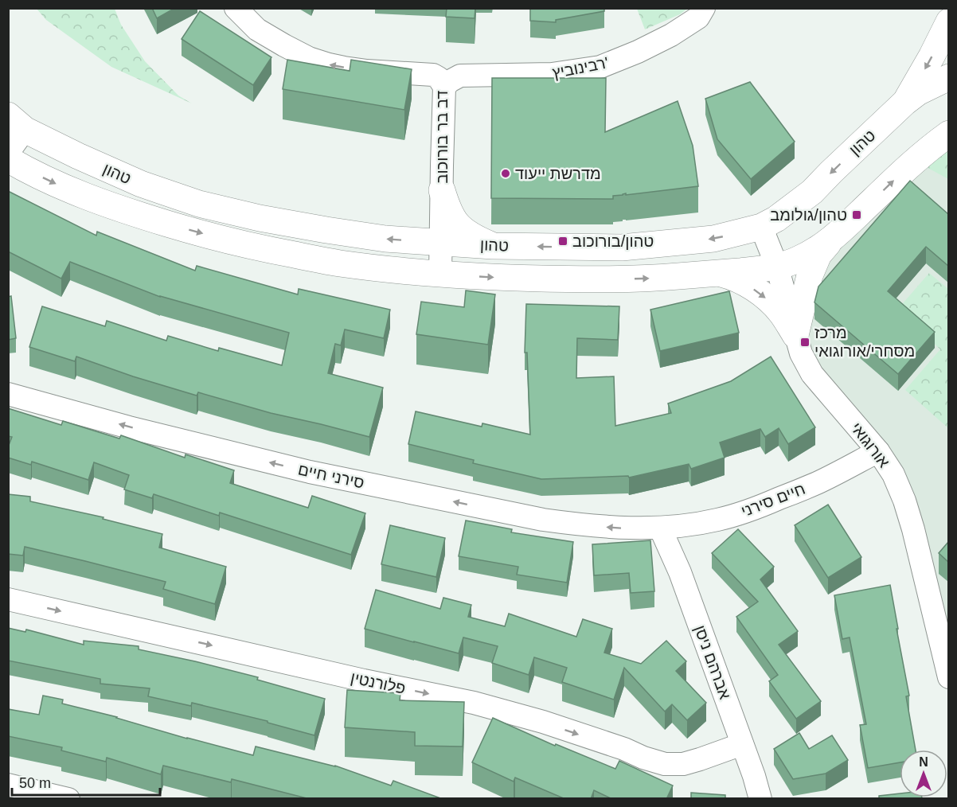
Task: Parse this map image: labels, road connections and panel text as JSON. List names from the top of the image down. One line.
{"streets":{"main road":["טהון"],"street":["רבינוביץ'","דב בר בורוכוב","אורוגואי","סירני חיים","חיים סירני","אברהם ניסן","פלורנטין"]},"crossings":[["רבינוביץ'","דב בר בורוכוב"],["דב בר בורוכוב","טהון"],["טהון","אורוגואי"],["אורוגואי","חיים סירני"],["סירני חיים","חיים סירני"],["סירני חיים","אברהם ניסן"],["חיים סירני","אברהם ניסן"],["אברהם ניסן","פלורנטין"]],"one_way":["דב בר בורוכוב","סירני חיים","פלורנטין"],"places":{"other":["מדרשת ייעוד"],"transit":["טהון/גולומב","טהון/בורוכוב","מרכז מסחרי/אורוגואי"]},"scale_bar":"50 m","north":"top"}
